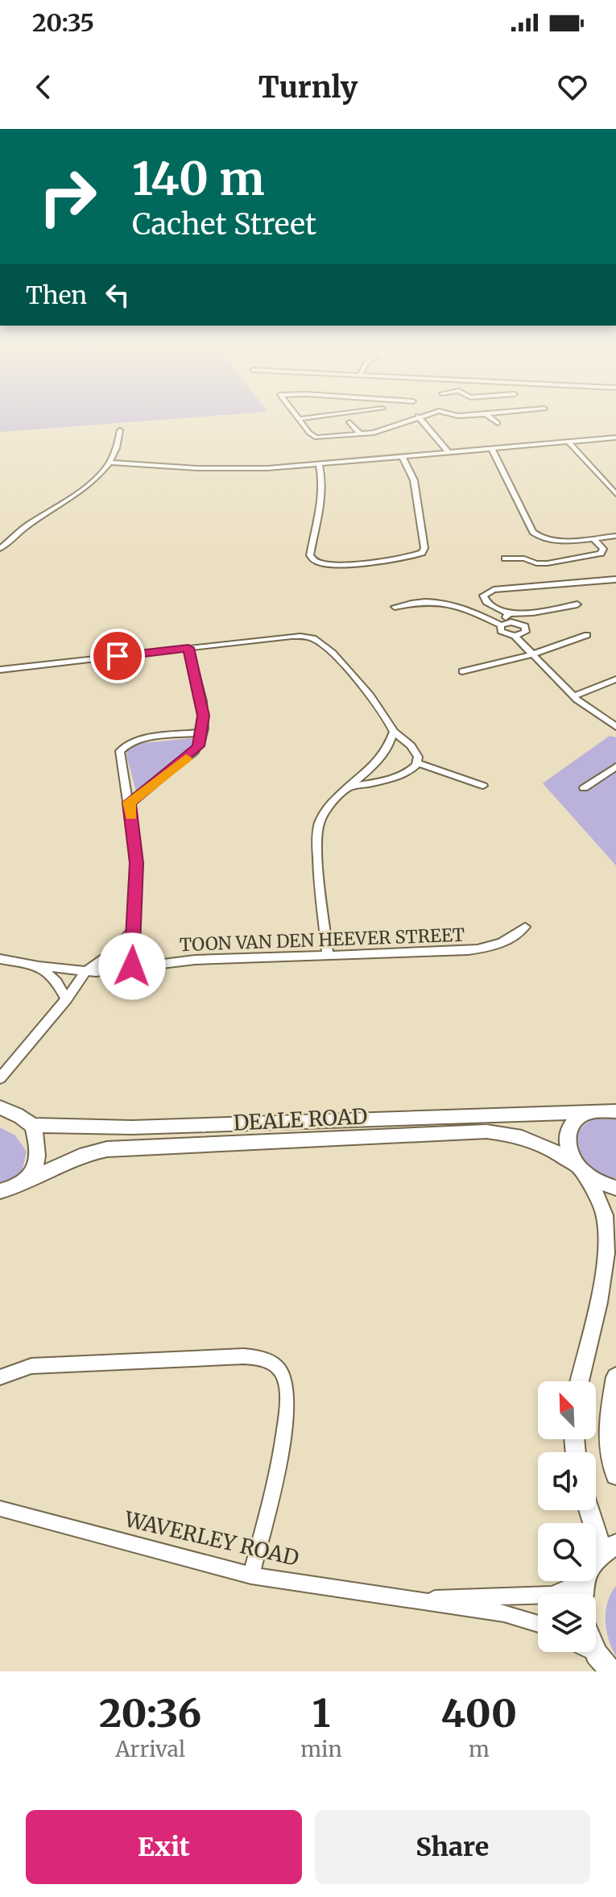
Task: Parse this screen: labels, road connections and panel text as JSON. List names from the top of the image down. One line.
{"streets":{"street":["TOON VAN DEN HEEVER STREET","DEALE ROAD","WAVERLEY ROAD"]},"north":"top left","page":{"status":"20:35","header":"Turnly","turn":["140 m","Cachet Street"],"then":"Then","eta":["20:36","Arrival","1","min","400","m"],"buttons":["Exit","Share"]}}
